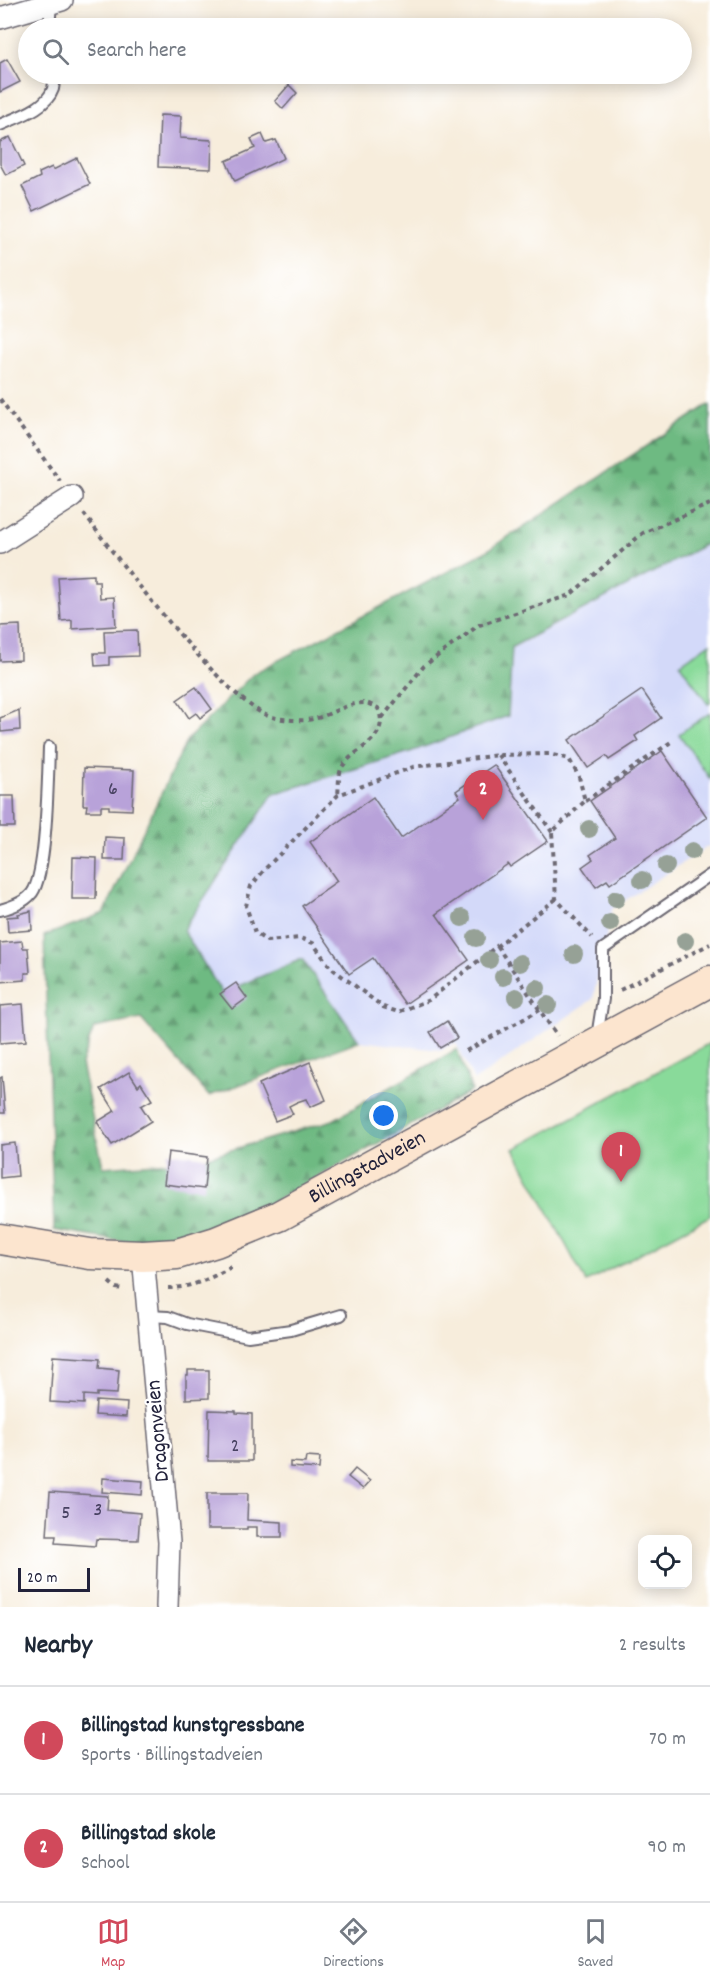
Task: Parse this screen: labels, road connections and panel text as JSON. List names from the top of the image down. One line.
{"streets":{"main road":["Billingstadveien"],"street":["Dragonveien"]},"crossings":[["Billingstadveien","Dragonveien"]],"house_numbers":["6","2","3","5"],"scale_bar":"20 m","page":{"search":"Search here","pins":["2","1"],"scale":"20 m","heading":["Nearby","2 results"],"list":[{"mark":"1","name":"Billingstad kunstgressbane","note":"Sports · Billingstadveien","value":"70 m"},{"mark":"2","name":"Billingstad skole","note":"School","value":"90 m"}],"nav":["Map","Directions","Saved"]}}
